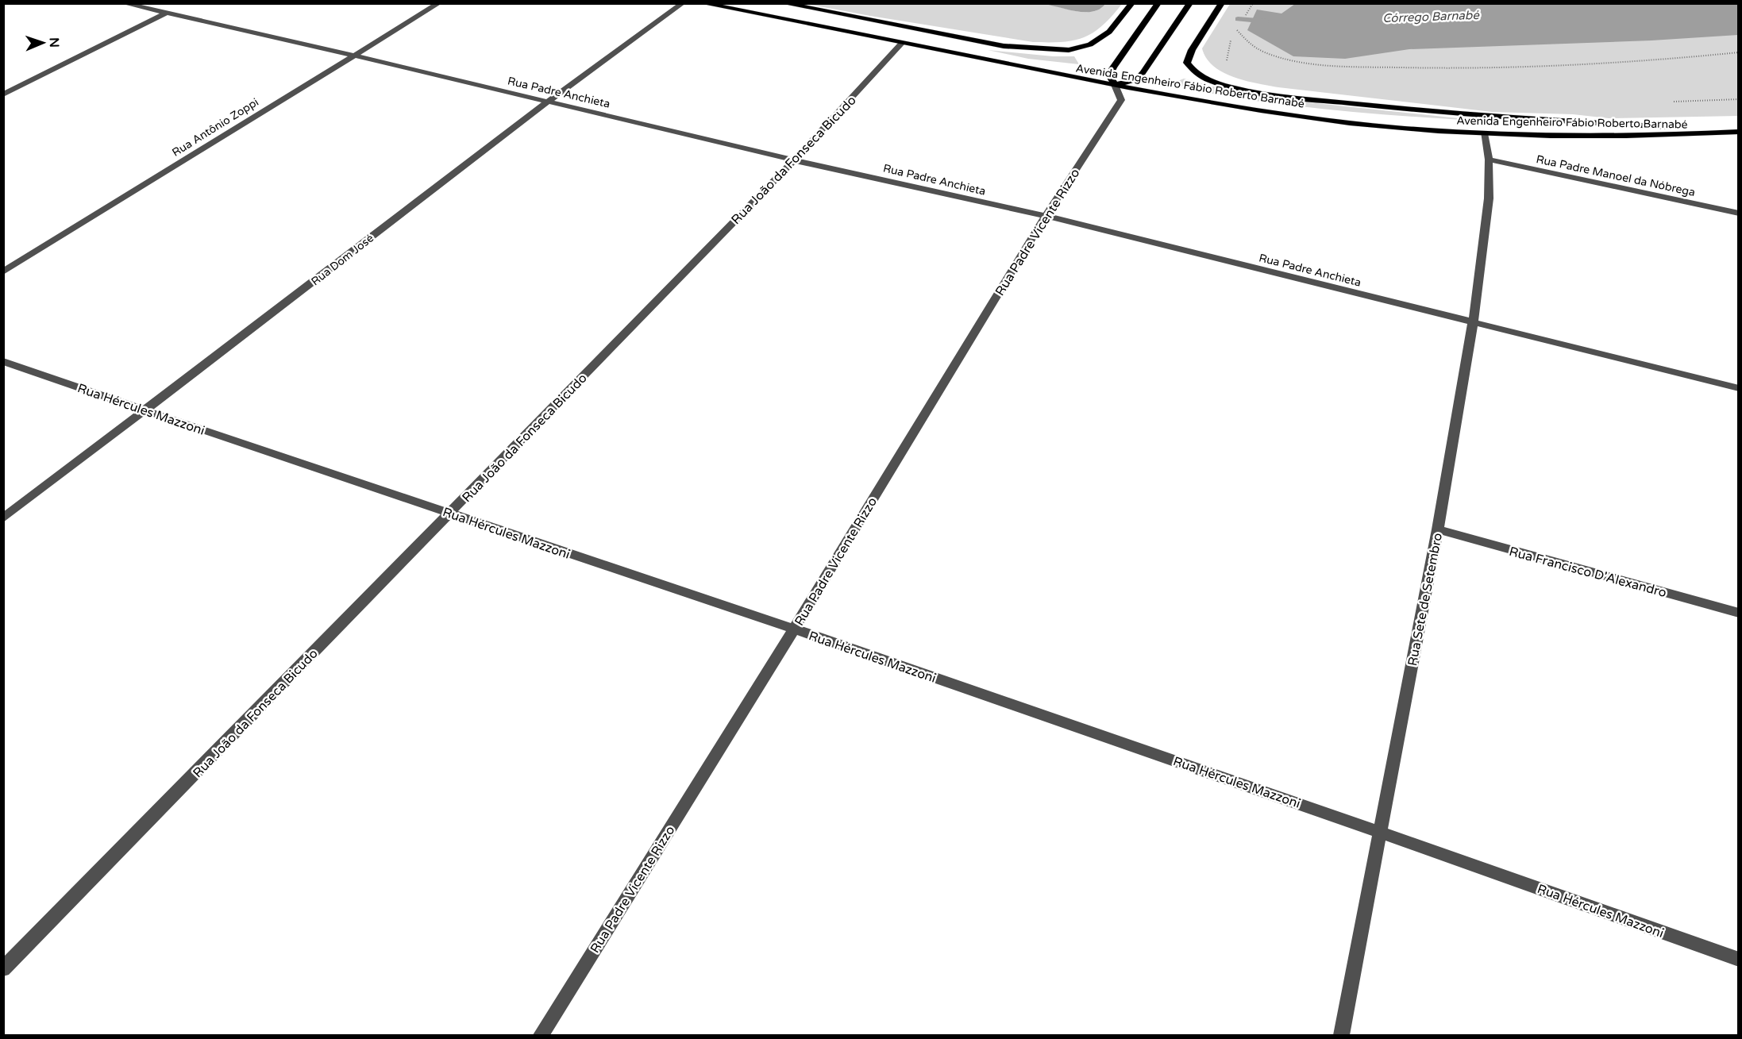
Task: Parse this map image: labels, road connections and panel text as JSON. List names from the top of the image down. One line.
{"streets":{"main road":["Avenida Engenheiro Fábio Roberto Barnabé"],"street":["Rua Padre Anchieta","Rua Antônio Zoppi","Rua João da Fonseca Bicudo","Rua Padre Manoel da Nóbrega","Rua Padre Vicente Rizzo","Rua Dom José","Rua Hércules Mazzoni","Rua Francisco D'Alexandro","Rua Sete de Setembro"]},"crossings":[["Avenida Engenheiro Fábio Roberto Barnabé","Rua João da Fonseca Bicudo"],["Avenida Engenheiro Fábio Roberto Barnabé","Rua Padre Vicente Rizzo"],["Avenida Engenheiro Fábio Roberto Barnabé","Rua Sete de Setembro"],["Rua Padre Anchieta","Rua Antônio Zoppi"],["Rua Padre Anchieta","Rua João da Fonseca Bicudo"],["Rua Padre Anchieta","Rua Padre Vicente Rizzo"],["Rua Padre Anchieta","Rua Dom José"],["Rua Padre Anchieta","Rua Sete de Setembro"],["Rua João da Fonseca Bicudo","Rua Hércules Mazzoni"],["Rua Padre Manoel da Nóbrega","Rua Sete de Setembro"],["Rua Padre Vicente Rizzo","Rua Hércules Mazzoni"],["Rua Dom José","Rua Hércules Mazzoni"],["Rua Hércules Mazzoni","Rua Sete de Setembro"],["Rua Francisco D'Alexandro","Rua Sete de Setembro"]],"water":["Córrego Barnabé"],"north":"right"}
